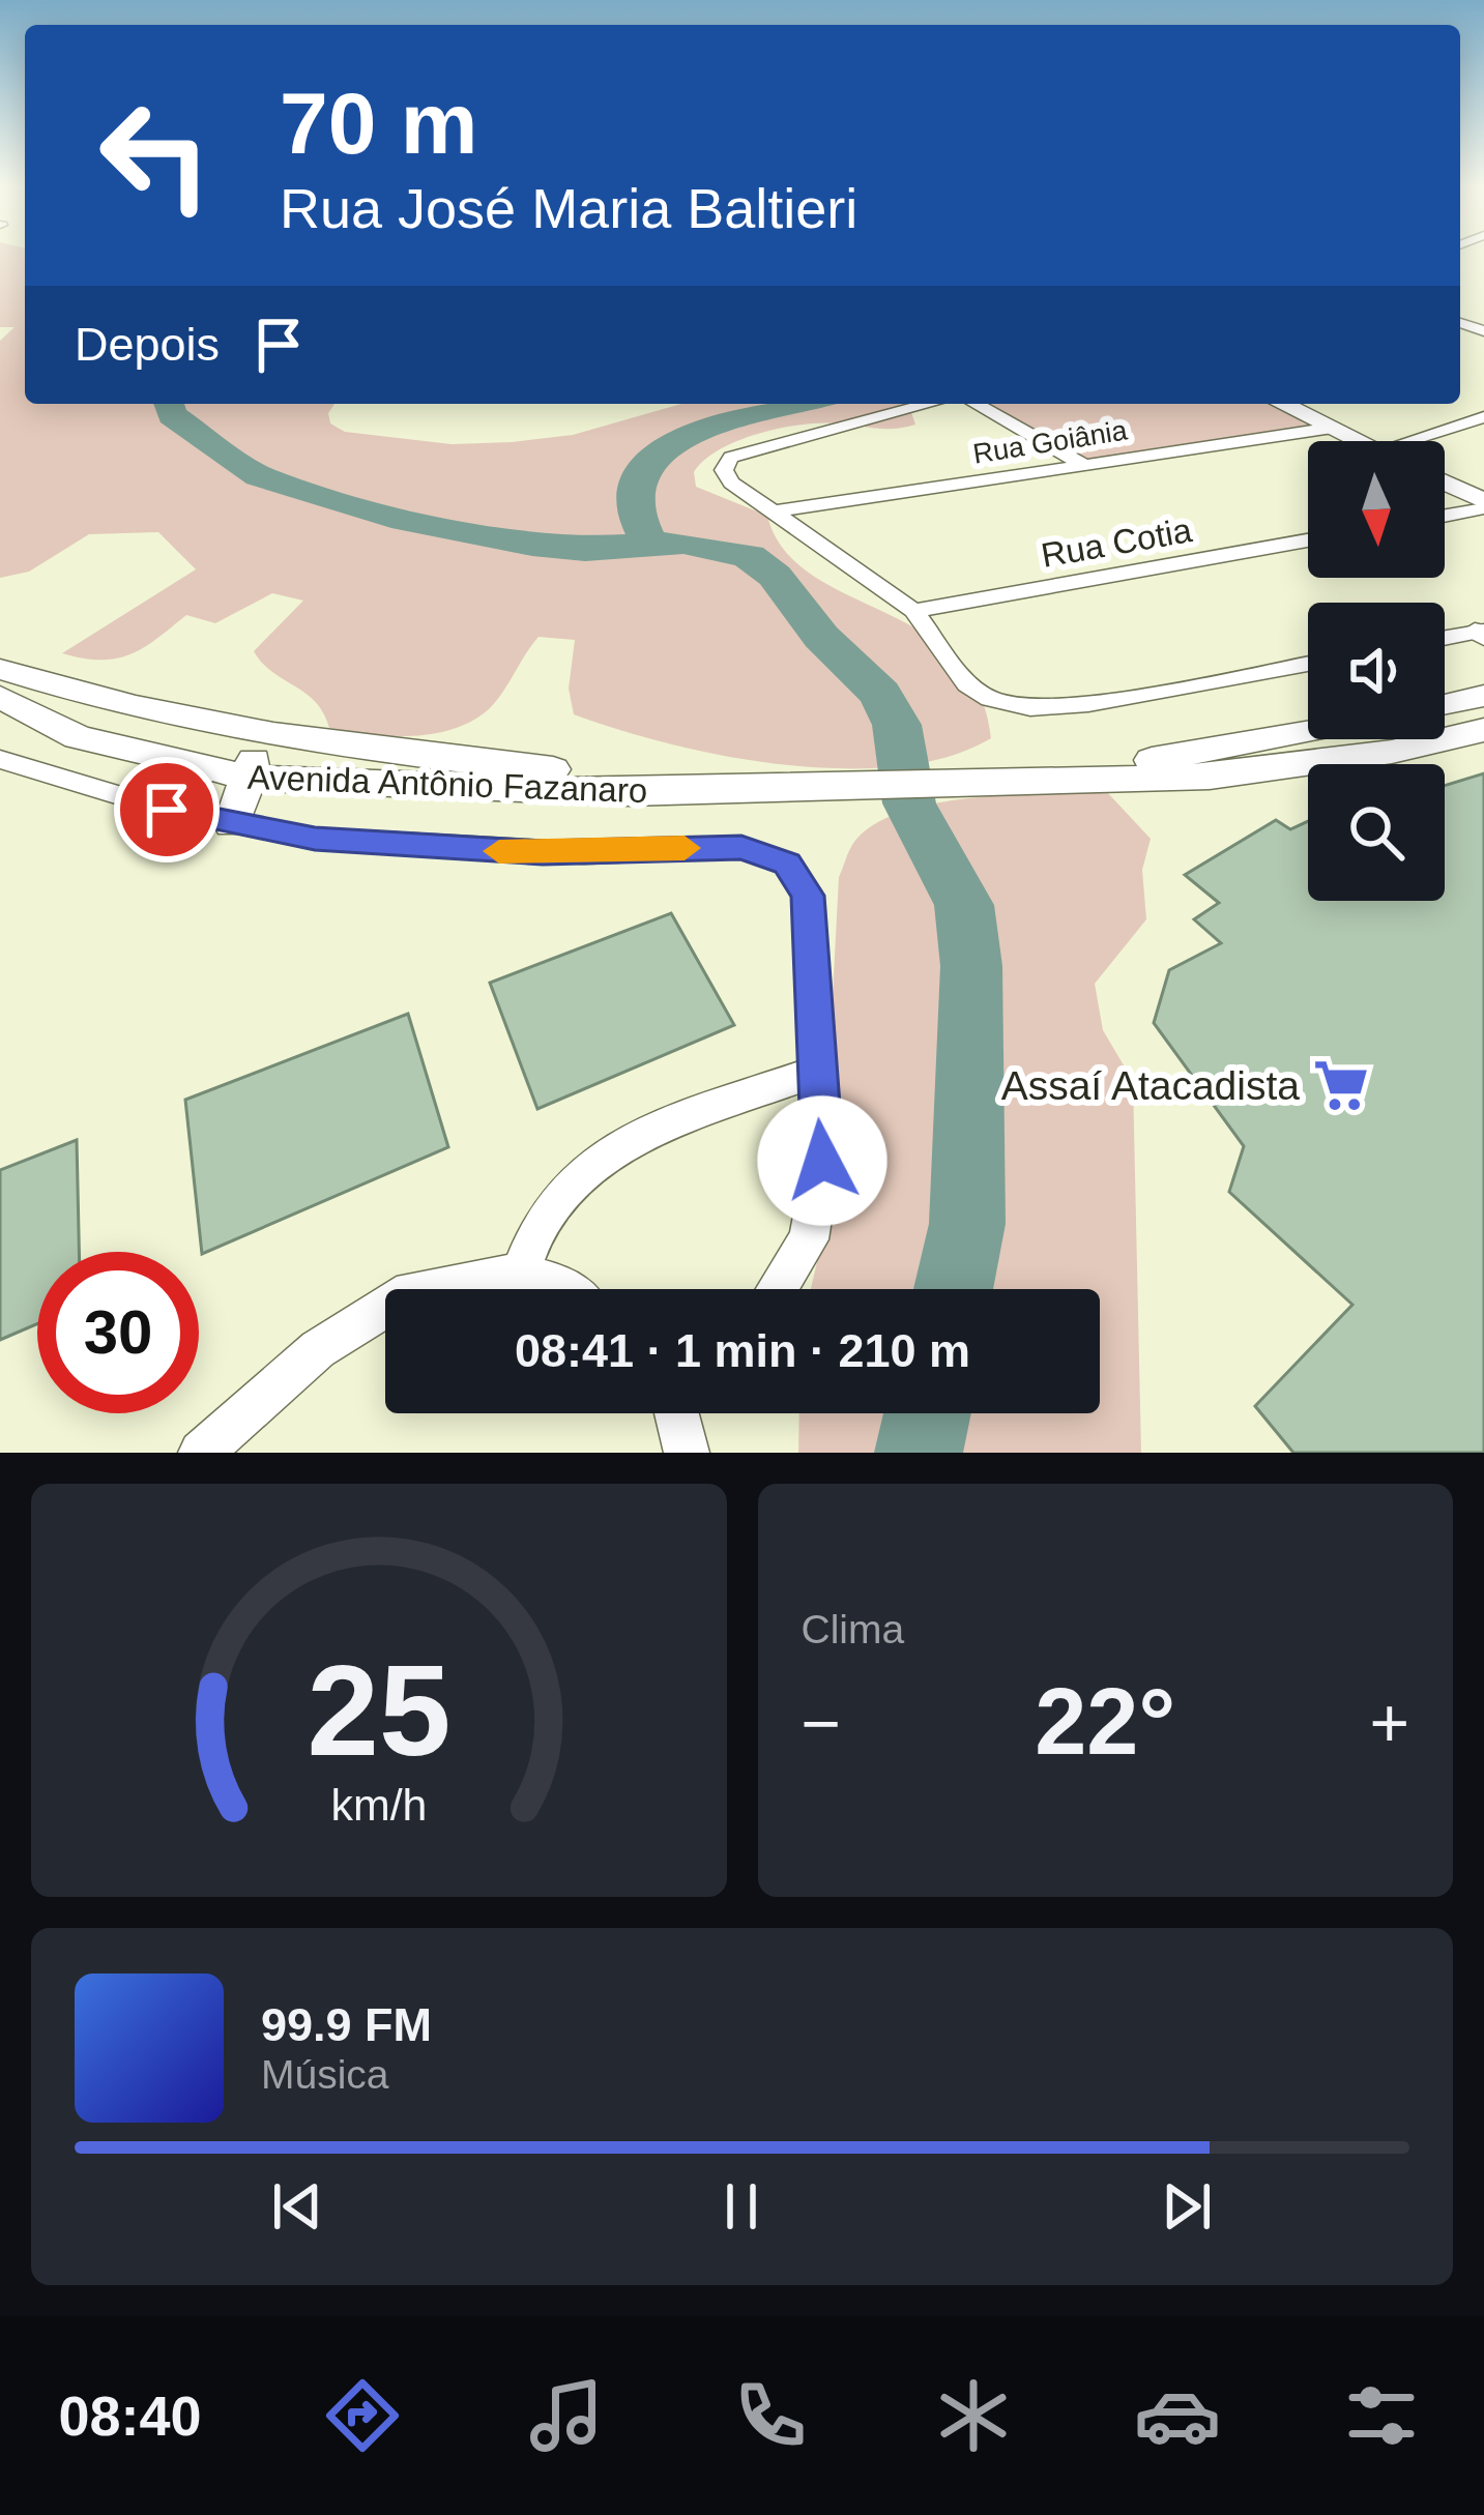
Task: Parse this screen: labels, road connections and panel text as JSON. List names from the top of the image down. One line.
{"streets":{"main road":["Avenida Antônio Fazanaro"],"street":["Rua Goiânia","Rua Cotia"]},"places":{"supermarket":["Assaí Atacadista"]},"north":"bottom","page":{"turn":["70 m","Rua José Maria Baltieri"],"then":"Depois","limit":"30","trip":"08:41 · 1 min · 210 m","tile":"Clima","heat":["−","22°","+"],"song":["99.9 FM","Música"],"tabs":"08:40","gauge":["25","km/h"]}}
